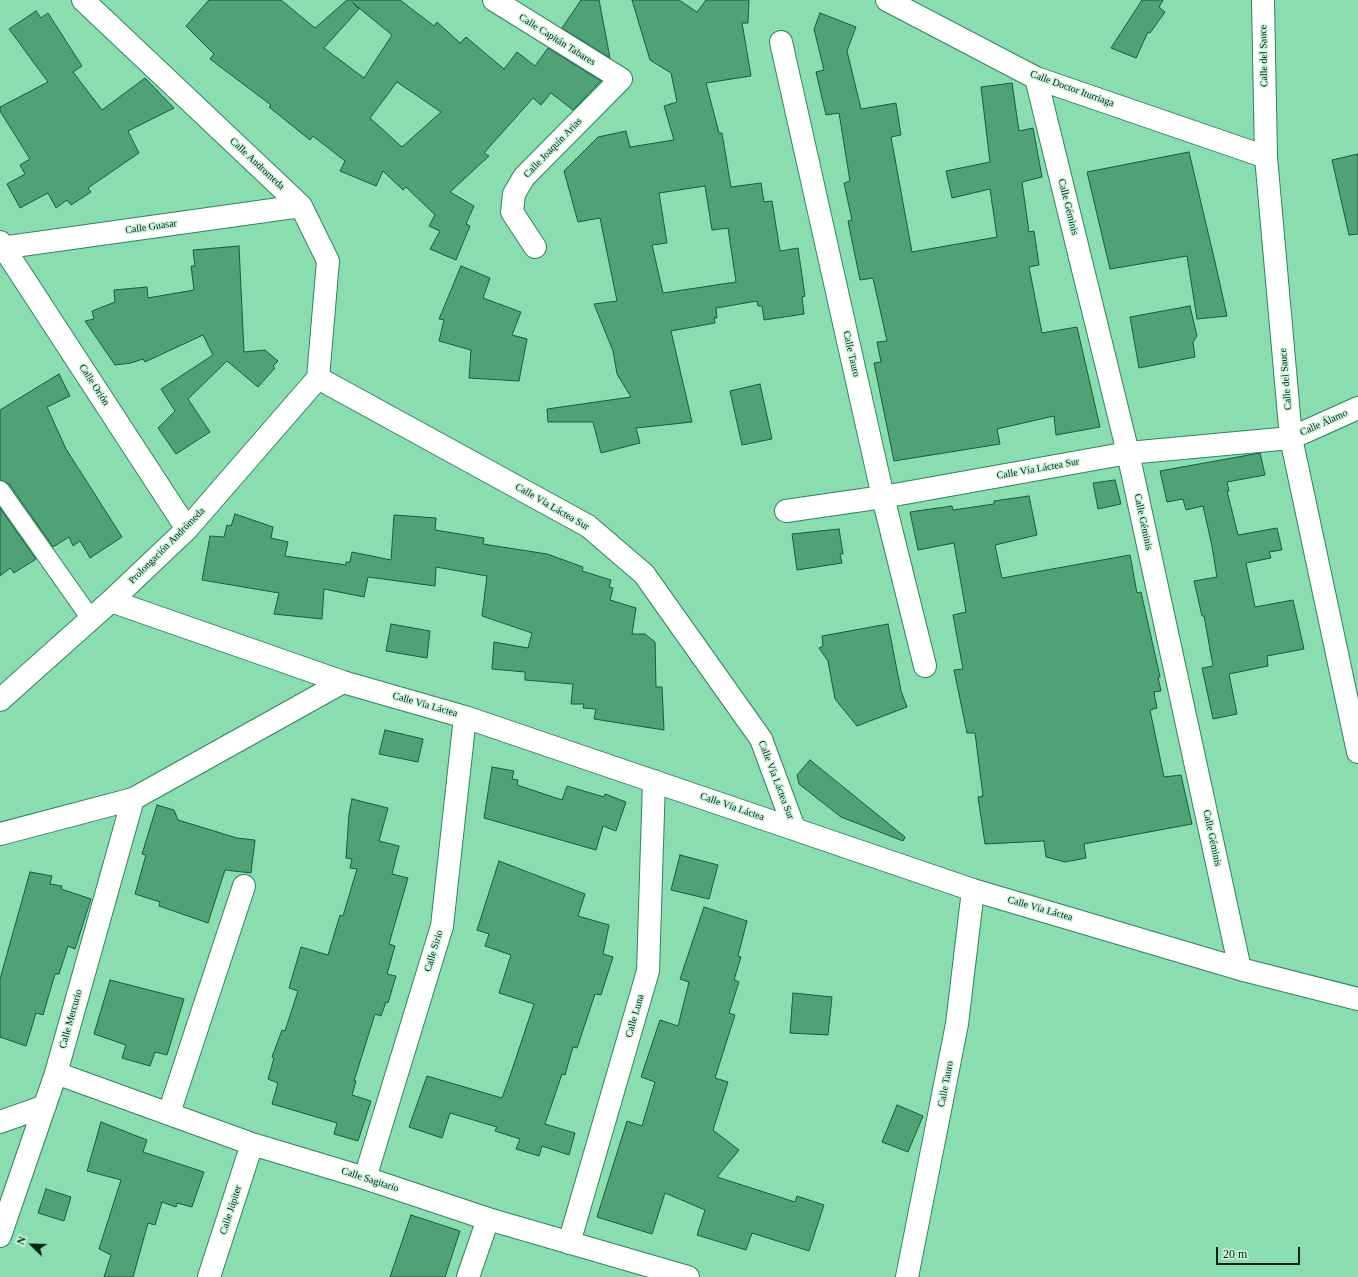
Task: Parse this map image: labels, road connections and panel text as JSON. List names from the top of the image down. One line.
{"streets":{"street":["Calle Capitán Tabares","Calle del Sauce","Calle Doctor Iturriaga","Calle Joaquín Arias","Calle Andromeda","Calle Géminis","Calle Guasar","Calle Tauro","Calle Orión","Calle Álamo","Calle Vía Láctea Sur","Prolongación Andrómeda","Calle Vía Láctea","Calle Sirio","Calle Luna","Calle Mercurio","Calle Sagitario","Calle Júpiter"]},"crossings":[["Calle Capitán Tabares","Calle Joaquín Arias"],["Calle del Sauce","Calle Doctor Iturriaga"],["Calle del Sauce","Calle Álamo"],["Calle del Sauce","Calle Vía Láctea Sur"],["Calle Doctor Iturriaga","Calle Géminis"],["Calle Andromeda","Calle Guasar"],["Calle Andromeda","Calle Vía Láctea Sur"],["Calle Andromeda","Prolongación Andrómeda"],["Calle Géminis","Calle Vía Láctea Sur"],["Calle Géminis","Calle Vía Láctea"],["Calle Guasar","Calle Orión"],["Calle Tauro","Calle Vía Láctea Sur"],["Calle Tauro","Calle Vía Láctea"],["Calle Orión","Prolongación Andrómeda"],["Calle Álamo","Calle Vía Láctea Sur"],["Calle Vía Láctea Sur","Prolongación Andrómeda"],["Calle Vía Láctea Sur","Calle Vía Láctea"],["Prolongación Andrómeda","Calle Vía Láctea"],["Calle Vía Láctea","Calle Sirio"],["Calle Vía Láctea","Calle Luna"],["Calle Sirio","Calle Sagitario"],["Calle Luna","Calle Sagitario"],["Calle Mercurio","Calle Sagitario"],["Calle Sagitario","Calle Júpiter"]],"scale_bar":"20 m","north":"top left"}
